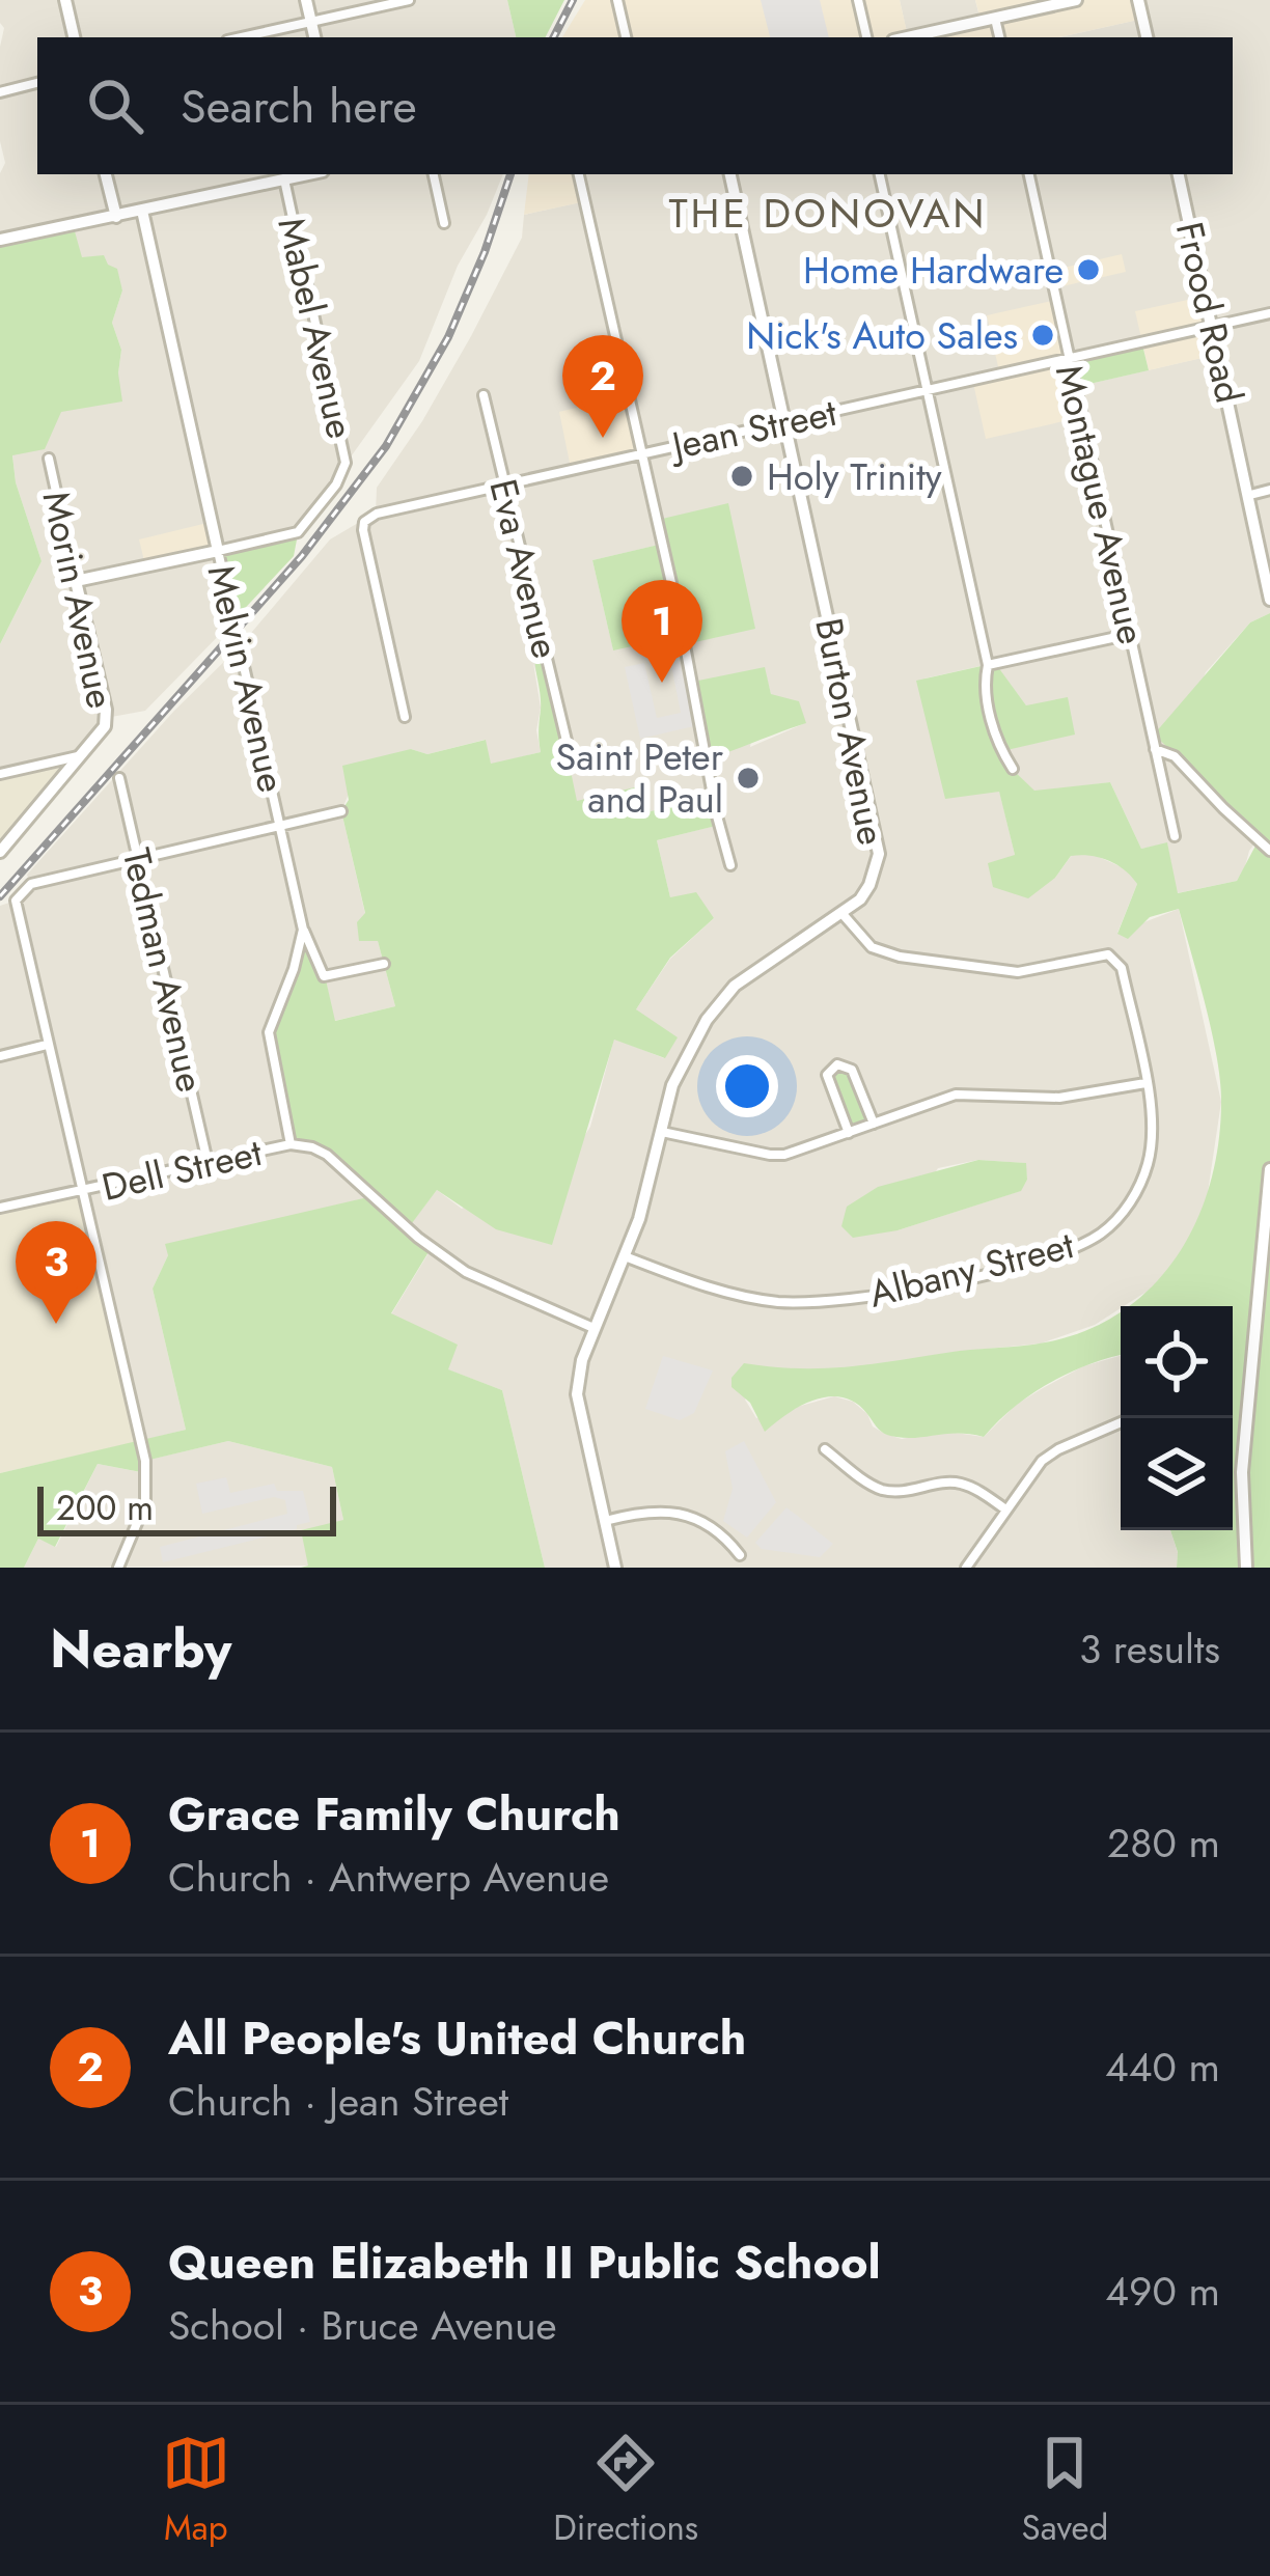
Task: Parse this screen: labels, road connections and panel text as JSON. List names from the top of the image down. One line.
{"streets":{"street":["Frood Road","Mabel Avenue","Jean Street","Montague Avenue","Eva Avenue","Morin Avenue","Melvin Avenue","Burton Avenue","Tedman Avenue","Dell Street","Albany Street"]},"crossings":[["Frood Road","Jean Street"],["Mabel Avenue","Morin Avenue"],["Mabel Avenue","Melvin Avenue"],["Jean Street","Montague Avenue"],["Jean Street","Eva Avenue"],["Jean Street","Burton Avenue"],["Burton Avenue","Albany Street"],["Tedman Avenue","Dell Street"]],"districts":["THE DONOVAN"],"places":["Home Hardware","Nick's Auto Sales","Holy Trinity","Saint Peter and Paul"],"scale_bar":"200 m","page":{"search":"Search here","pins":["2","1","3"],"scale":"200 m","heading":["Nearby","3 results"],"list":[{"mark":"1","name":"Grace Family Church","note":"Church · Antwerp Avenue","value":"280 m"},{"mark":"2","name":"All People's United Church","note":"Church · Jean Street","value":"440 m"},{"mark":"3","name":"Queen Elizabeth II Public School","note":"School · Bruce Avenue","value":"490 m"}],"nav":["Map","Directions","Saved"]}}
